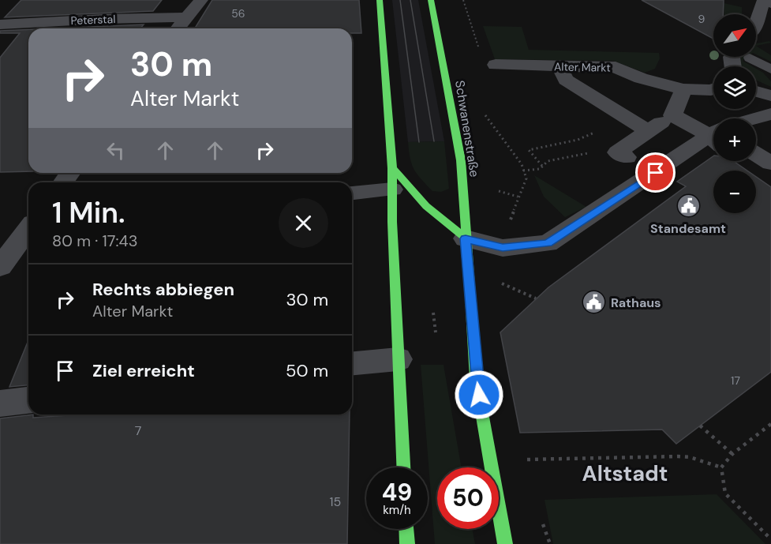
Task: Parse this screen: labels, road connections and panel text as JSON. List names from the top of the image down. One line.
{"streets":{"main road":["Schwanenstraße"],"street":["Peterstal","Alter Markt"]},"districts":["Altstadt"],"places":{"public building":["Standesamt","Rathaus"]},"house_numbers":["56","9","17","7","15"],"north":"top right","page":{"map_buttons":["+","−"],"turn":["30 m","Alter Markt"],"heading":["1 Min.","80 m · 17:43"],"list":[{"name":"Rechts abbiegen","note":"Alter Markt","value":"30 m"},{"name":"Ziel erreicht","value":"50 m"}],"speed":"49 km/h","limit":"50"}}
